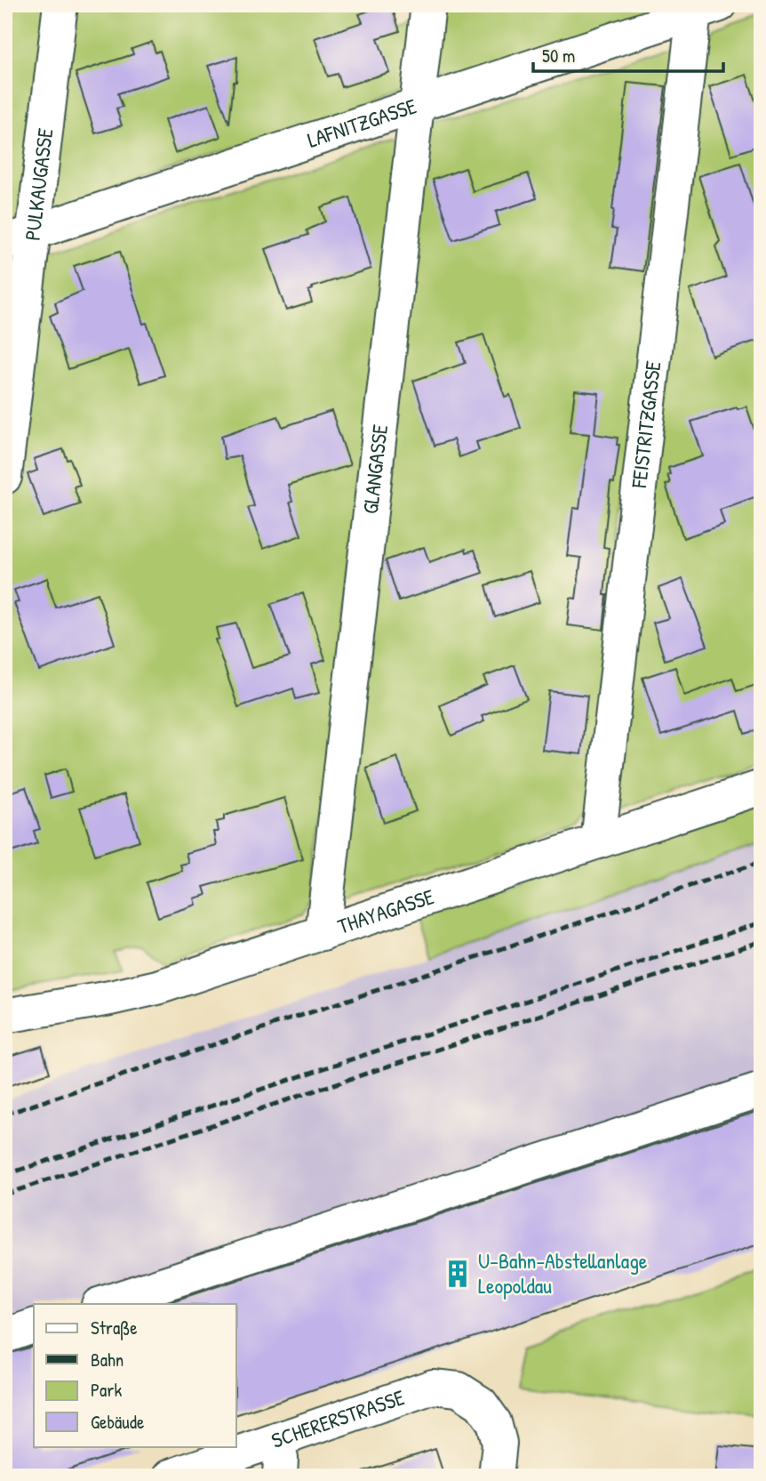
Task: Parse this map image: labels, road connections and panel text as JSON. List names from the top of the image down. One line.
{"streets":{"street":["LAFNITZGASSE","PULKAUGASSE","FEISTRITZGASSE","GLANGASSE","THAYAGASSE","SCHERERSTRASSE"]},"crossings":[["LAFNITZGASSE","PULKAUGASSE"],["LAFNITZGASSE","FEISTRITZGASSE"],["LAFNITZGASSE","GLANGASSE"],["FEISTRITZGASSE","THAYAGASSE"],["GLANGASSE","THAYAGASSE"]],"places":{"building":["U-Bahn-Abstellanlage Leopoldau"]},"legend":["Straße","Bahn","Park","Gebäude"],"scale_bar":"50 m"}
